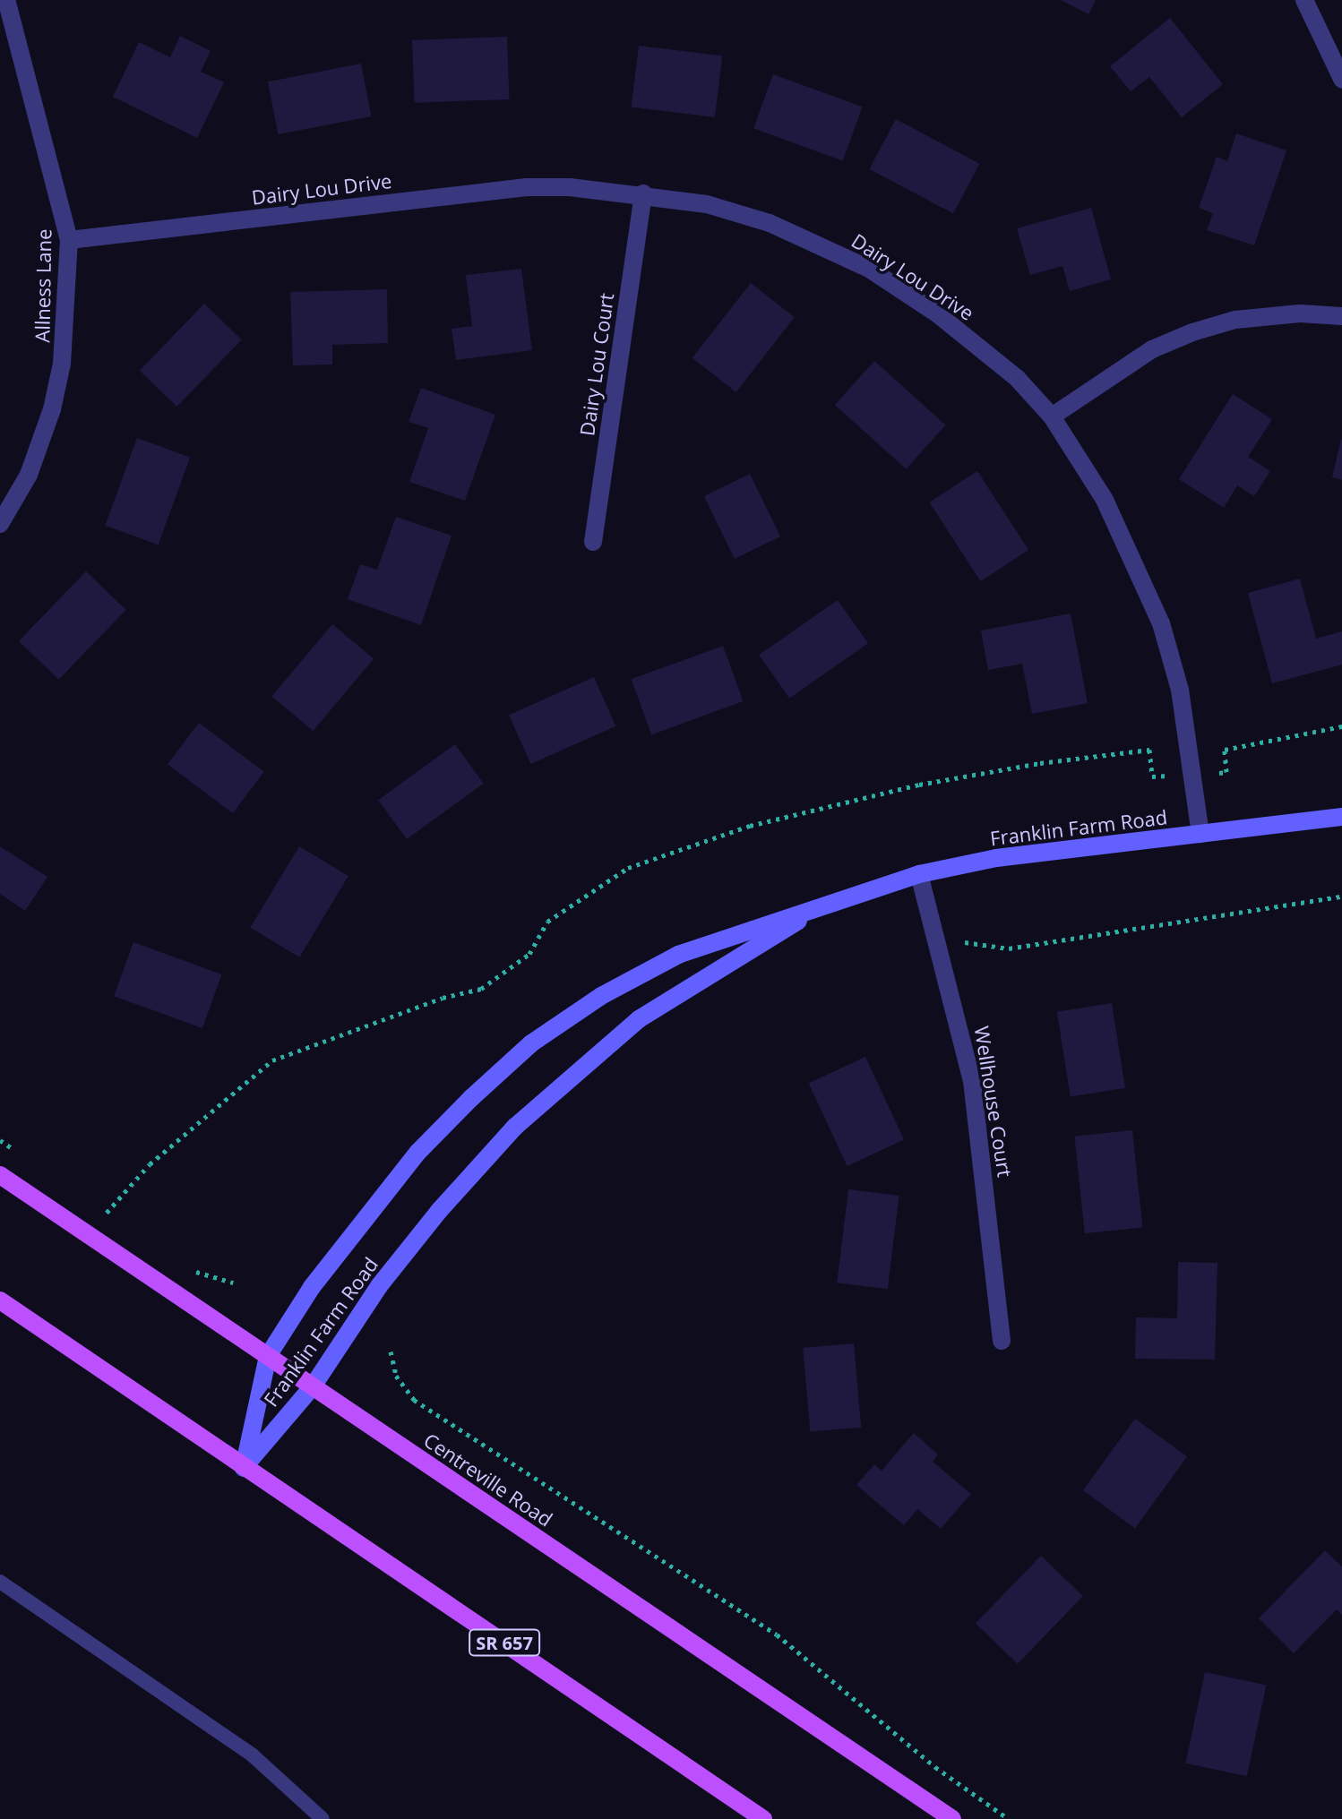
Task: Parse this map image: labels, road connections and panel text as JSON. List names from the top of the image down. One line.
{"streets":{"main road":["Franklin Farm Road","Centreville Road","SR 657"],"street":["Dairy Lou Drive","Allness Lane","Dairy Lou Court","Wellhouse Court"]},"crossings":[["Dairy Lou Drive","Allness Lane"],["Dairy Lou Drive","Dairy Lou Court"],["Dairy Lou Drive","Franklin Farm Road"],["Franklin Farm Road","Wellhouse Court"],["Franklin Farm Road","Centreville Road"],["Franklin Farm Road","SR 657"]]}
